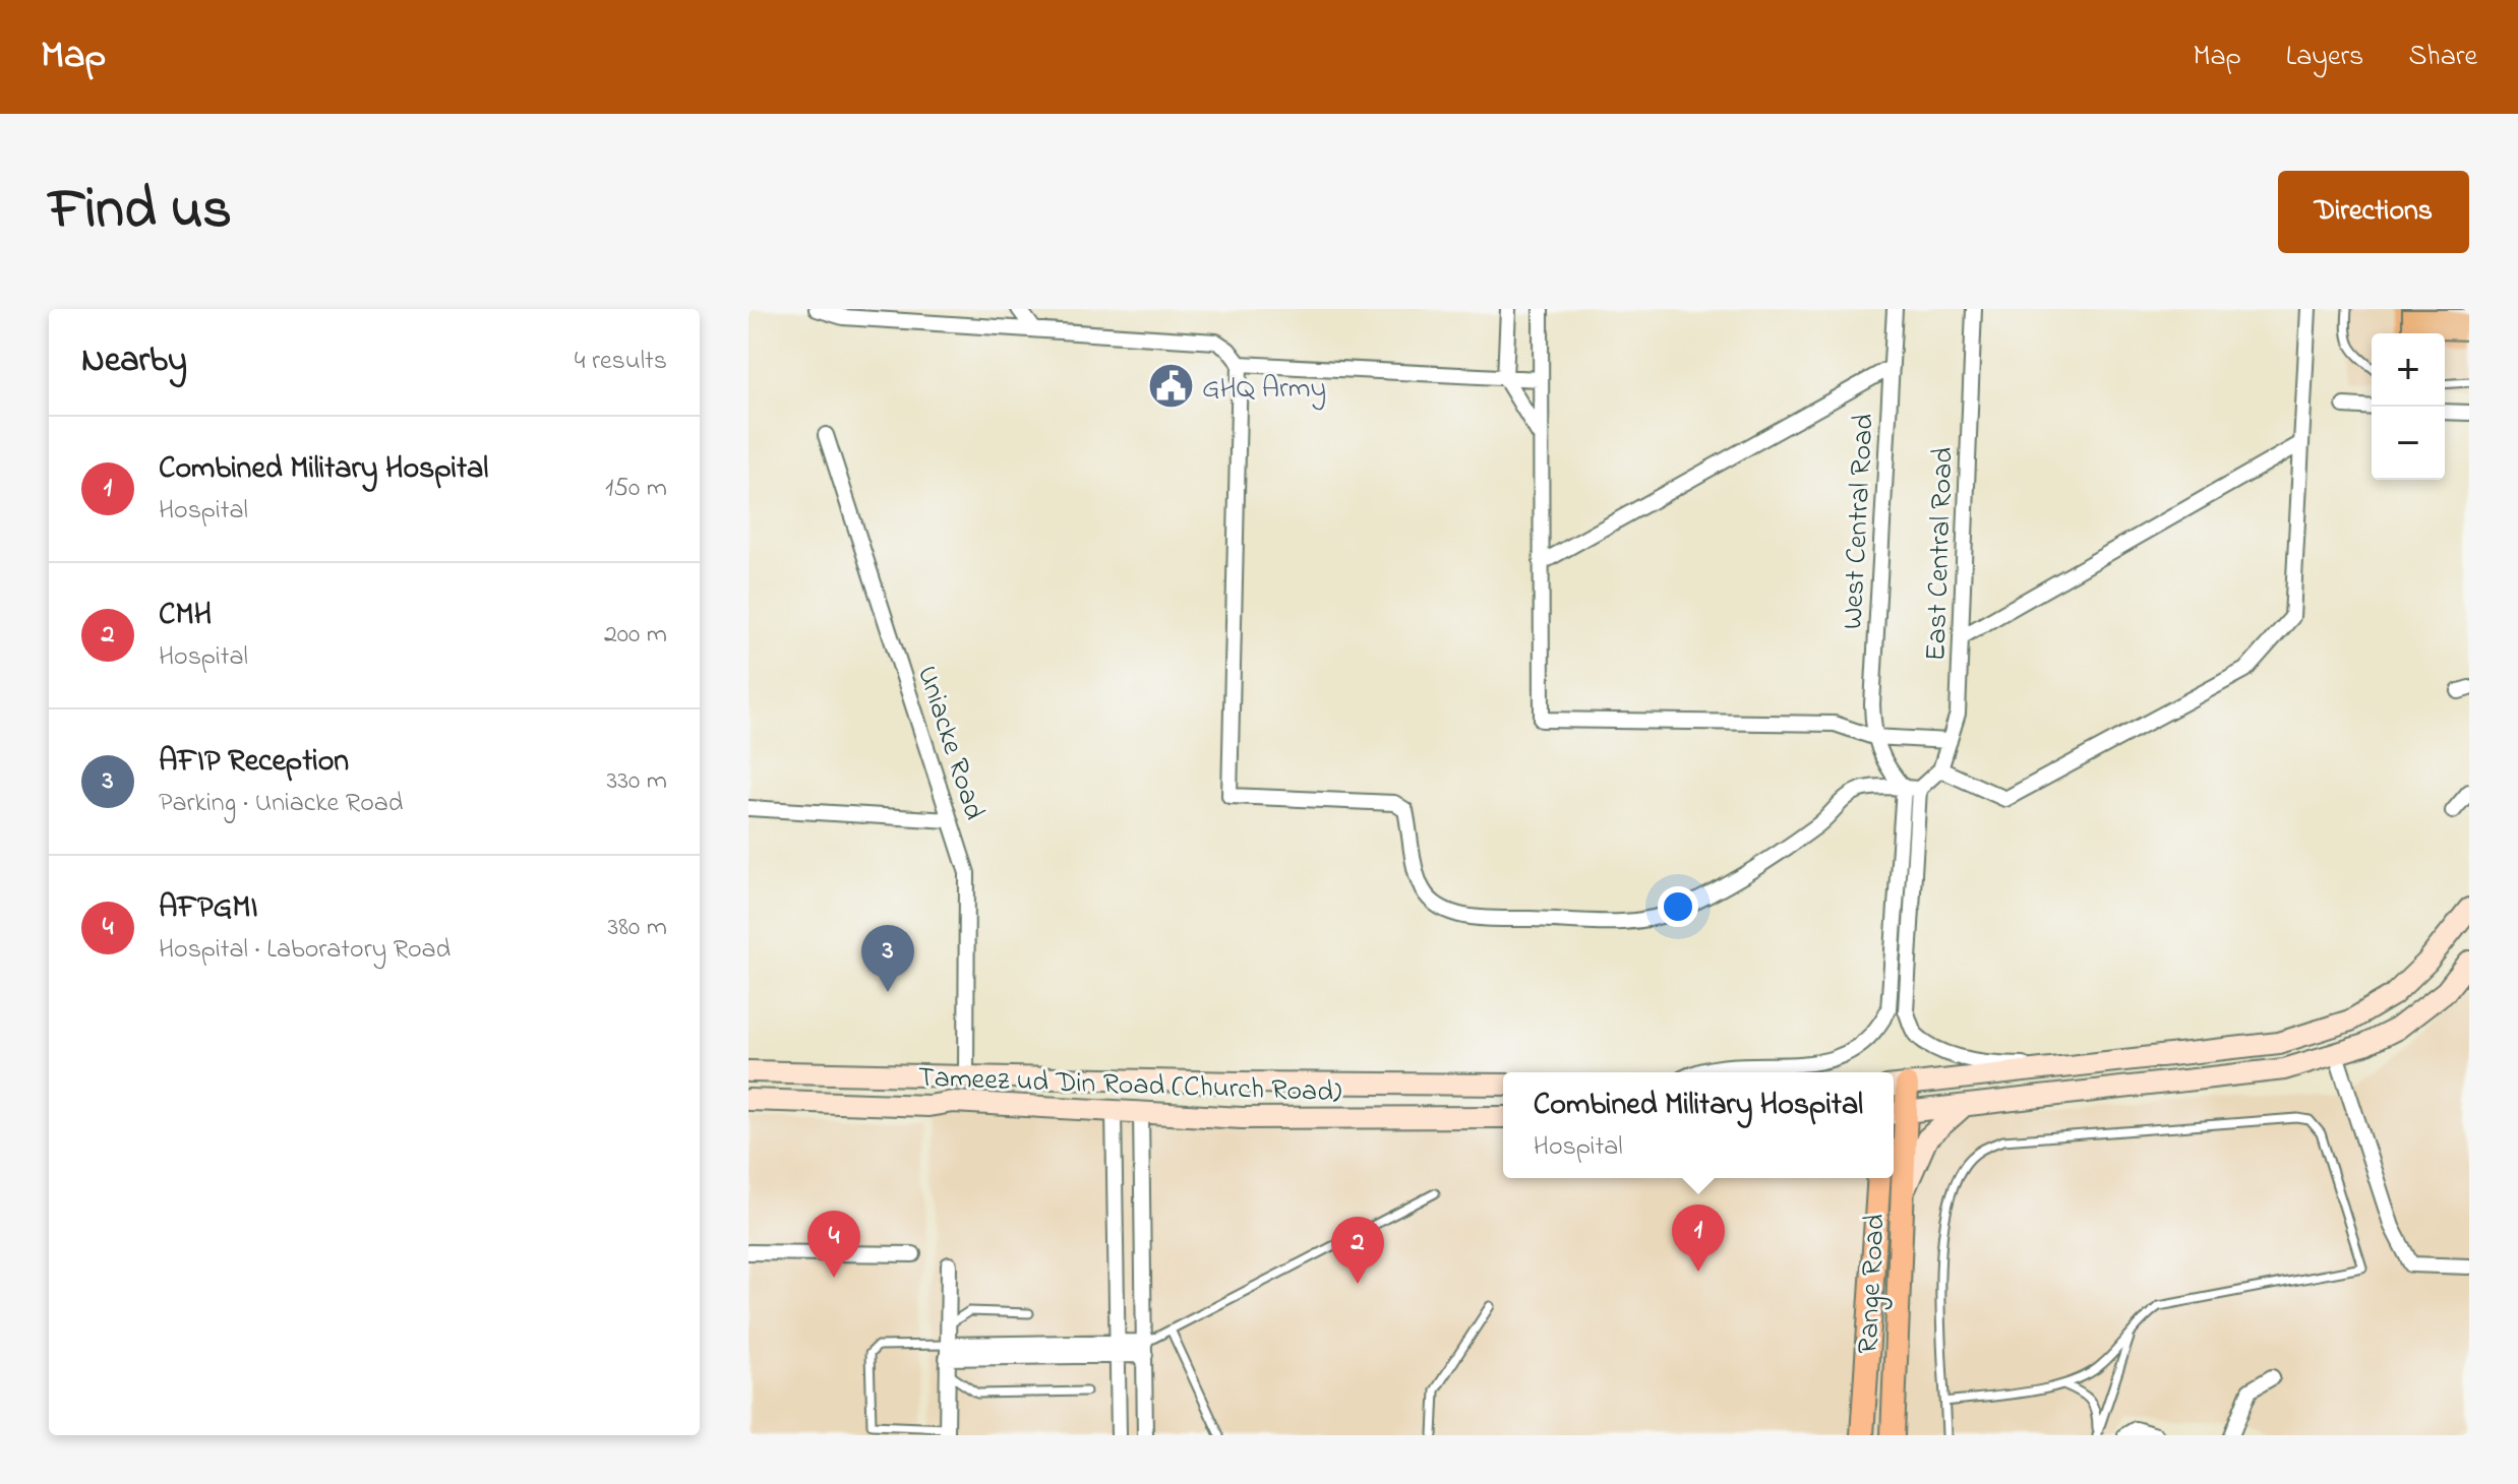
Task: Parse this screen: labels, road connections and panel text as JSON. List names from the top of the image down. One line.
{"streets":{"main road":["Tameez ud Din Road (Church Road)","Range Road"],"street":["West Central Road","East Central Road","Uniacke Road"]},"crossings":[["Uniacke Road","Tameez ud Din Road (Church Road)"]],"places":{"public building":["GHQ Army"]},"page":{"header":"Map","nav":["Map","Layers","Share"],"title":"Find us","buttons":"Directions","heading":["Nearby","4 results"],"map_buttons":["+","−"],"list":[{"mark":"1","name":"Combined Military Hospital","note":"Hospital","value":"150 m"},{"mark":"2","name":"CMH","note":"Hospital","value":"200 m"},{"mark":"3","name":"AFIP Reception","note":"Parking · Uniacke Road","value":"330 m"},{"mark":"4","name":"AFPGMI","note":"Hospital · Laboratory Road","value":"380 m"}],"pins":["3","1","4","2"],"popup":["Combined Military Hospital","Hospital"]}}
